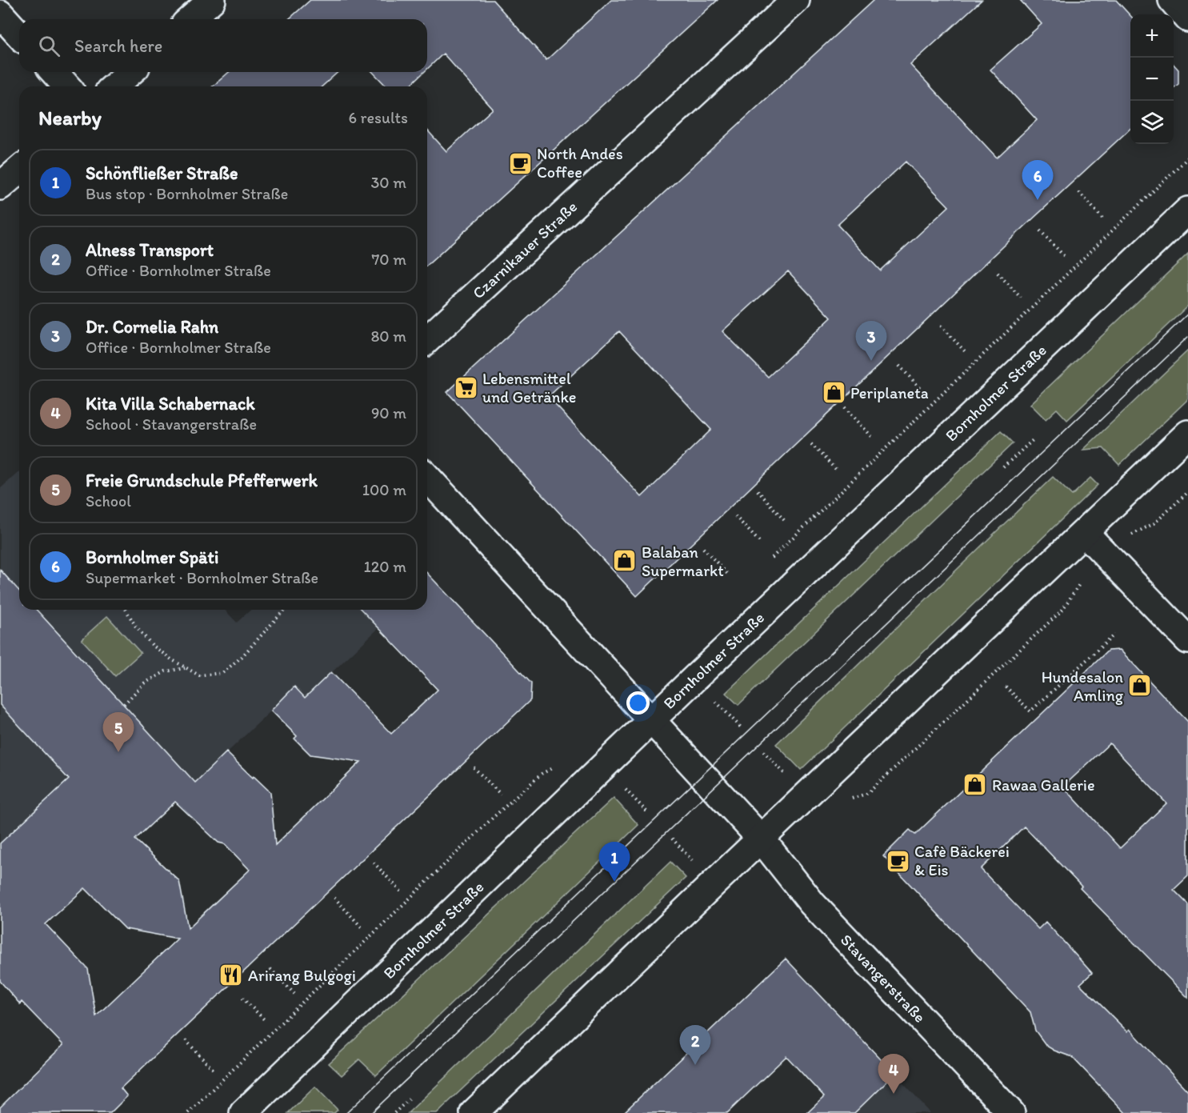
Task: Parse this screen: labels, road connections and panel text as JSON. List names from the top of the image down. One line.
{"streets":{"main road":["Czarnikauer Straße","Bornholmer Straße","Stavangerstraße"]},"crossings":[["Bornholmer Straße","Stavangerstraße"]],"places":{"cafe":["North Andes Coffee","Cafè Bäckerei & Eis"],"supermarket":["Lebensmittel und Getränke"],"shop":["Periplaneta","Balaban Supermarkt","Hundesalon Amling","Rawaa Gallerie"],"restaurant":["Arirang Bulgogi"]},"page":{"map_buttons":["+","−"],"search":"Search here","heading":["Nearby","6 results"],"list":[{"mark":"1","name":"Schönfließer Straße","note":"Bus stop · Bornholmer Straße","value":"30 m"},{"mark":"2","name":"Alness Transport","note":"Office · Bornholmer Straße","value":"70 m"},{"mark":"3","name":"Dr. Cornelia Rahn","note":"Office · Bornholmer Straße","value":"80 m"},{"mark":"4","name":"Kita Villa Schabernack","note":"School · Stavangerstraße","value":"90 m"},{"mark":"5","name":"Freie Grundschule Pfefferwerk","note":"School","value":"100 m"},{"mark":"6","name":"Bornholmer Späti","note":"Supermarket · Bornholmer Straße","value":"120 m"}],"pins":["6","3","5","1","2","4"]}}
